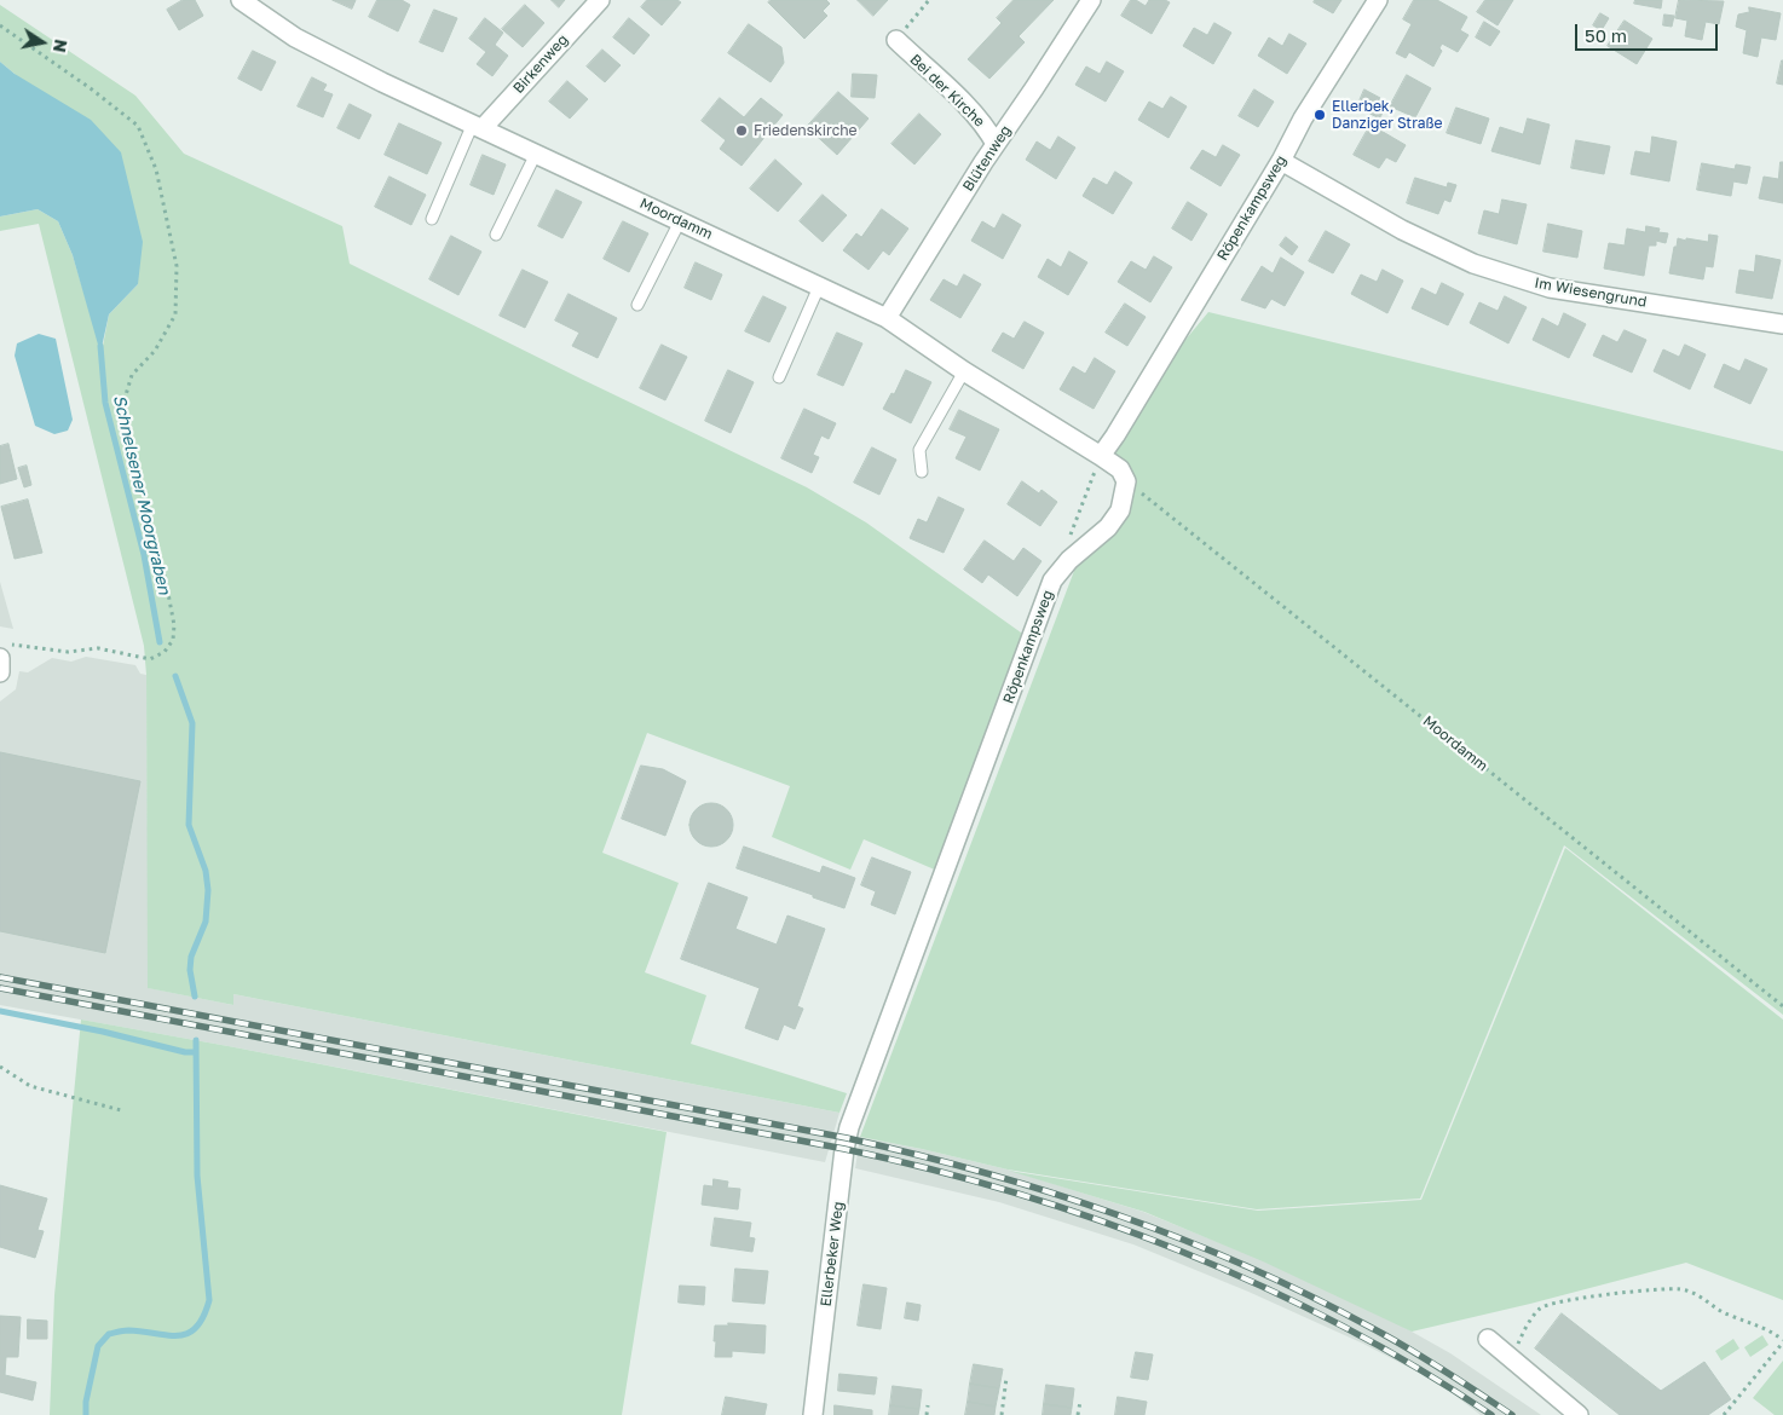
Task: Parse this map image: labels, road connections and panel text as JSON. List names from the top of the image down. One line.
{"streets":{"street":["Birkenweg","Bei der Kirche","Blütenweg","Röpenkampsweg","Moordamm","Im Wiesengrund","Ellerbeker Weg"]},"crossings":[["Birkenweg","Moordamm"],["Bei der Kirche","Blütenweg"],["Blütenweg","Moordamm"],["Röpenkampsweg","Moordamm"],["Röpenkampsweg","Im Wiesengrund"],["Röpenkampsweg","Ellerbeker Weg"]],"water":["Schnelsener Moorgraben"],"places":["Ellerbek, Danziger Straße","Friedenskirche"],"scale_bar":"50 m","north":"right"}
